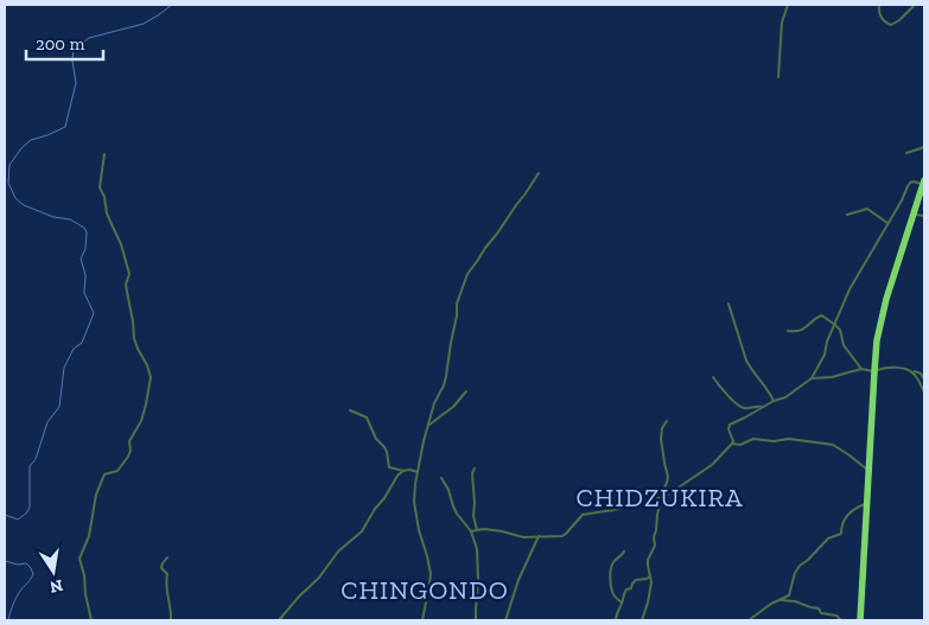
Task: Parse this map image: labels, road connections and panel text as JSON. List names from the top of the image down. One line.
{"districts":["CHIDZUKIRA","CHINGONDO"],"scale_bar":"200 m","north":"bottom"}
